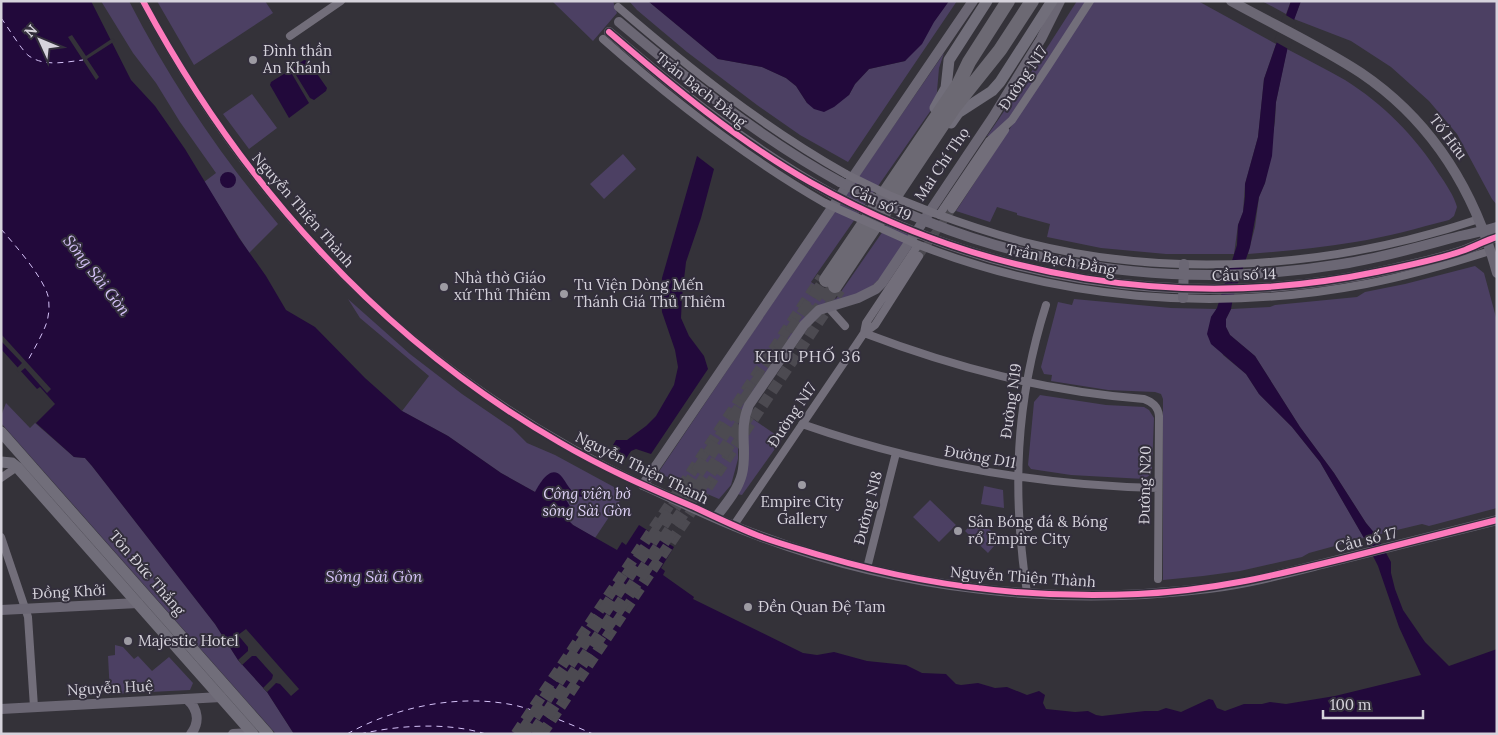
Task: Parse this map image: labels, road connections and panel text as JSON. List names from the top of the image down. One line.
{"streets":{"highway":["Mai Chí Thọ"],"main road":["Tôn Ðức Thắng"],"street":["Đường N17","Trần Bạch Đằng","Tố Hữu","Cầu số 19","Nguyễn Thiện Thành","Cầu số 14","Đường N19","Đường D11","Đường N20","Đường N18","Cầu số 17","Ðồng Khởi","Nguyễn Huệ"]},"crossings":[["Đường N17","Trần Bạch Đằng"],["Đường N17","Cầu số 19"],["Đường N17","Nguyễn Thiện Thành"],["Đường N17","Đường D11"],["Trần Bạch Đằng","Cầu số 19"],["Trần Bạch Đằng","Cầu số 14"],["Mai Chí Thọ","Nguyễn Thiện Thành"],["Nguyễn Thiện Thành","Đường N19"],["Nguyễn Thiện Thành","Đường N18"],["Nguyễn Thiện Thành","Cầu số 17"],["Đường N19","Đường D11"],["Đường N19","Đường N20"],["Đường D11","Đường N20"],["Đường D11","Đường N18"],["Tôn Ðức Thắng","Ðồng Khởi"],["Tôn Ðức Thắng","Nguyễn Huệ"]],"districts":["KHU PHỐ 36"],"water":["Sông Sài Gòn"],"parks":["Công viên bờ sông Sài Gòn"],"places":["Đình thần An Khánh","Nhà thờ Giáo xứ Thủ Thiêm","Tu Viện Dòng Mến Thánh Giá Thủ Thiêm","Empire City Gallery","Sân Bóng đá & Bóng rổ Empire City","Đền Quan Đệ Tam","Majestic Hotel"],"scale_bar":"100 m","north":"top left"}
